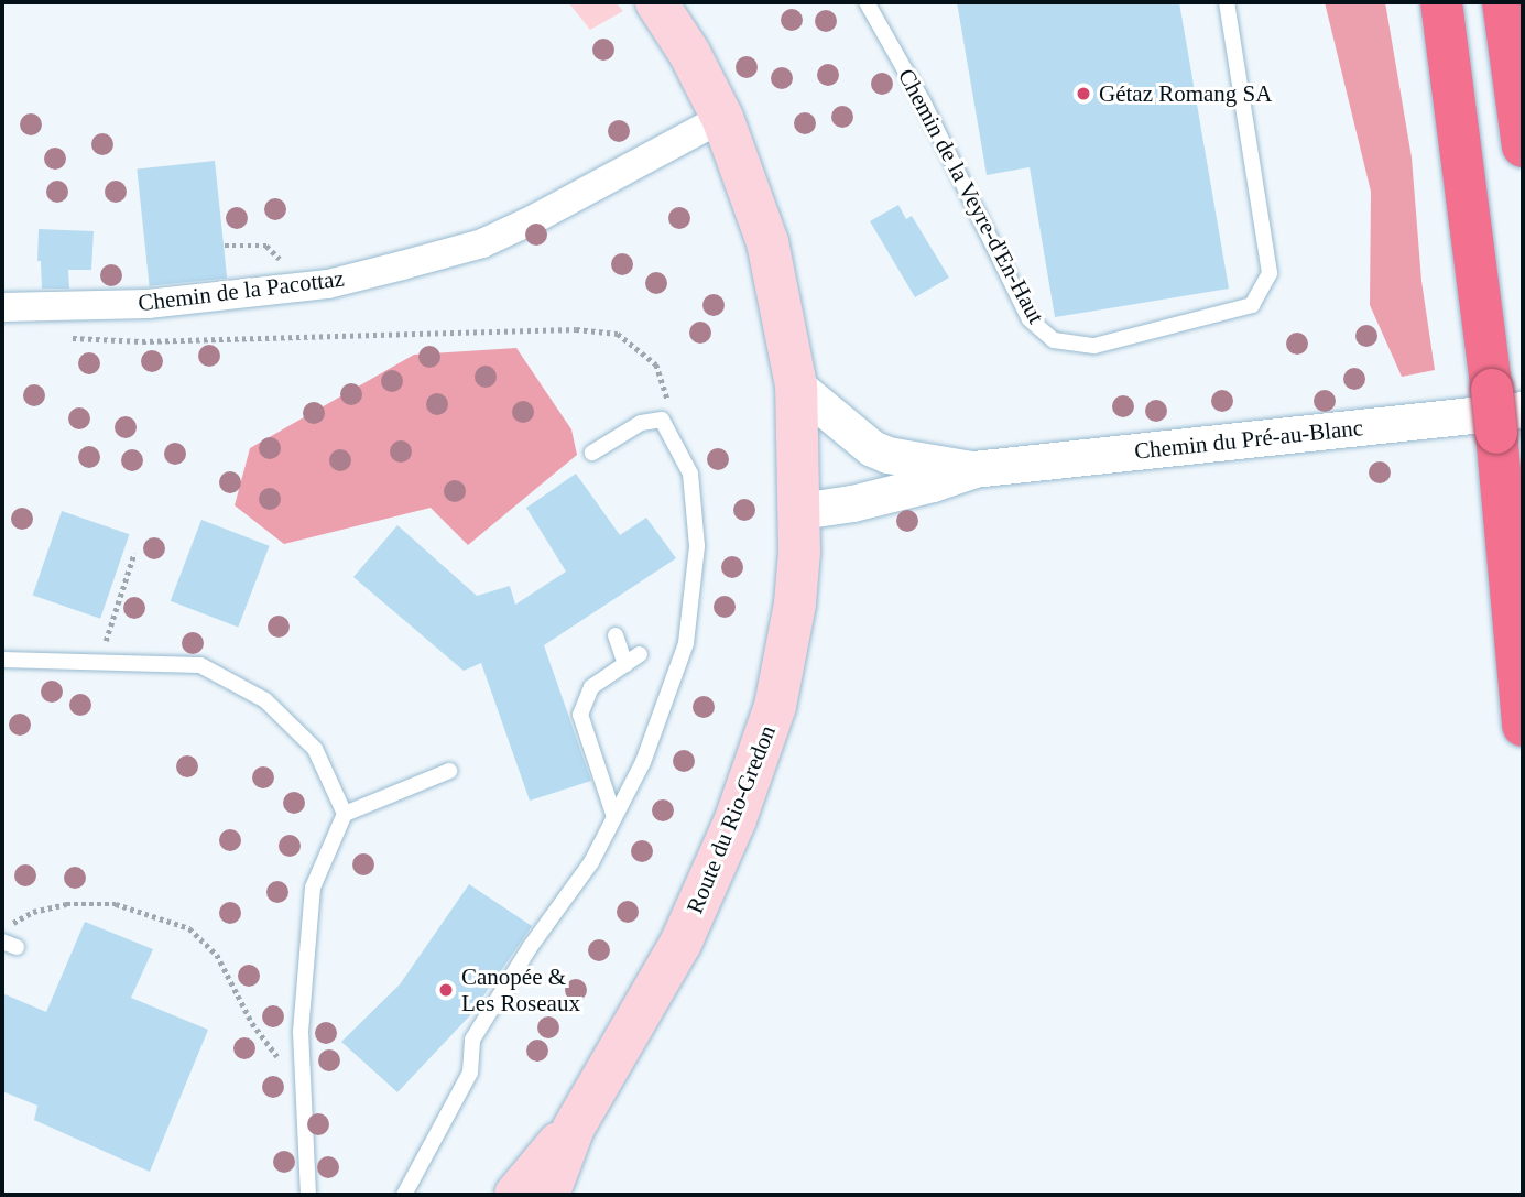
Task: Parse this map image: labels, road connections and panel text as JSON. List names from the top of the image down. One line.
{"streets":{"main road":["Route du Rio-Gredon"],"street":["Chemin de la Pacottaz","Chemin du Pré-au-Blanc"],"lane":["Chemin de la Veyre-d'En-Haut"]},"crossings":[["Chemin de la Pacottaz","Route du Rio-Gredon"],["Chemin du Pré-au-Blanc","Route du Rio-Gredon"]],"places":["Gétaz Romang SA","Canopée & Les Roseaux"]}
